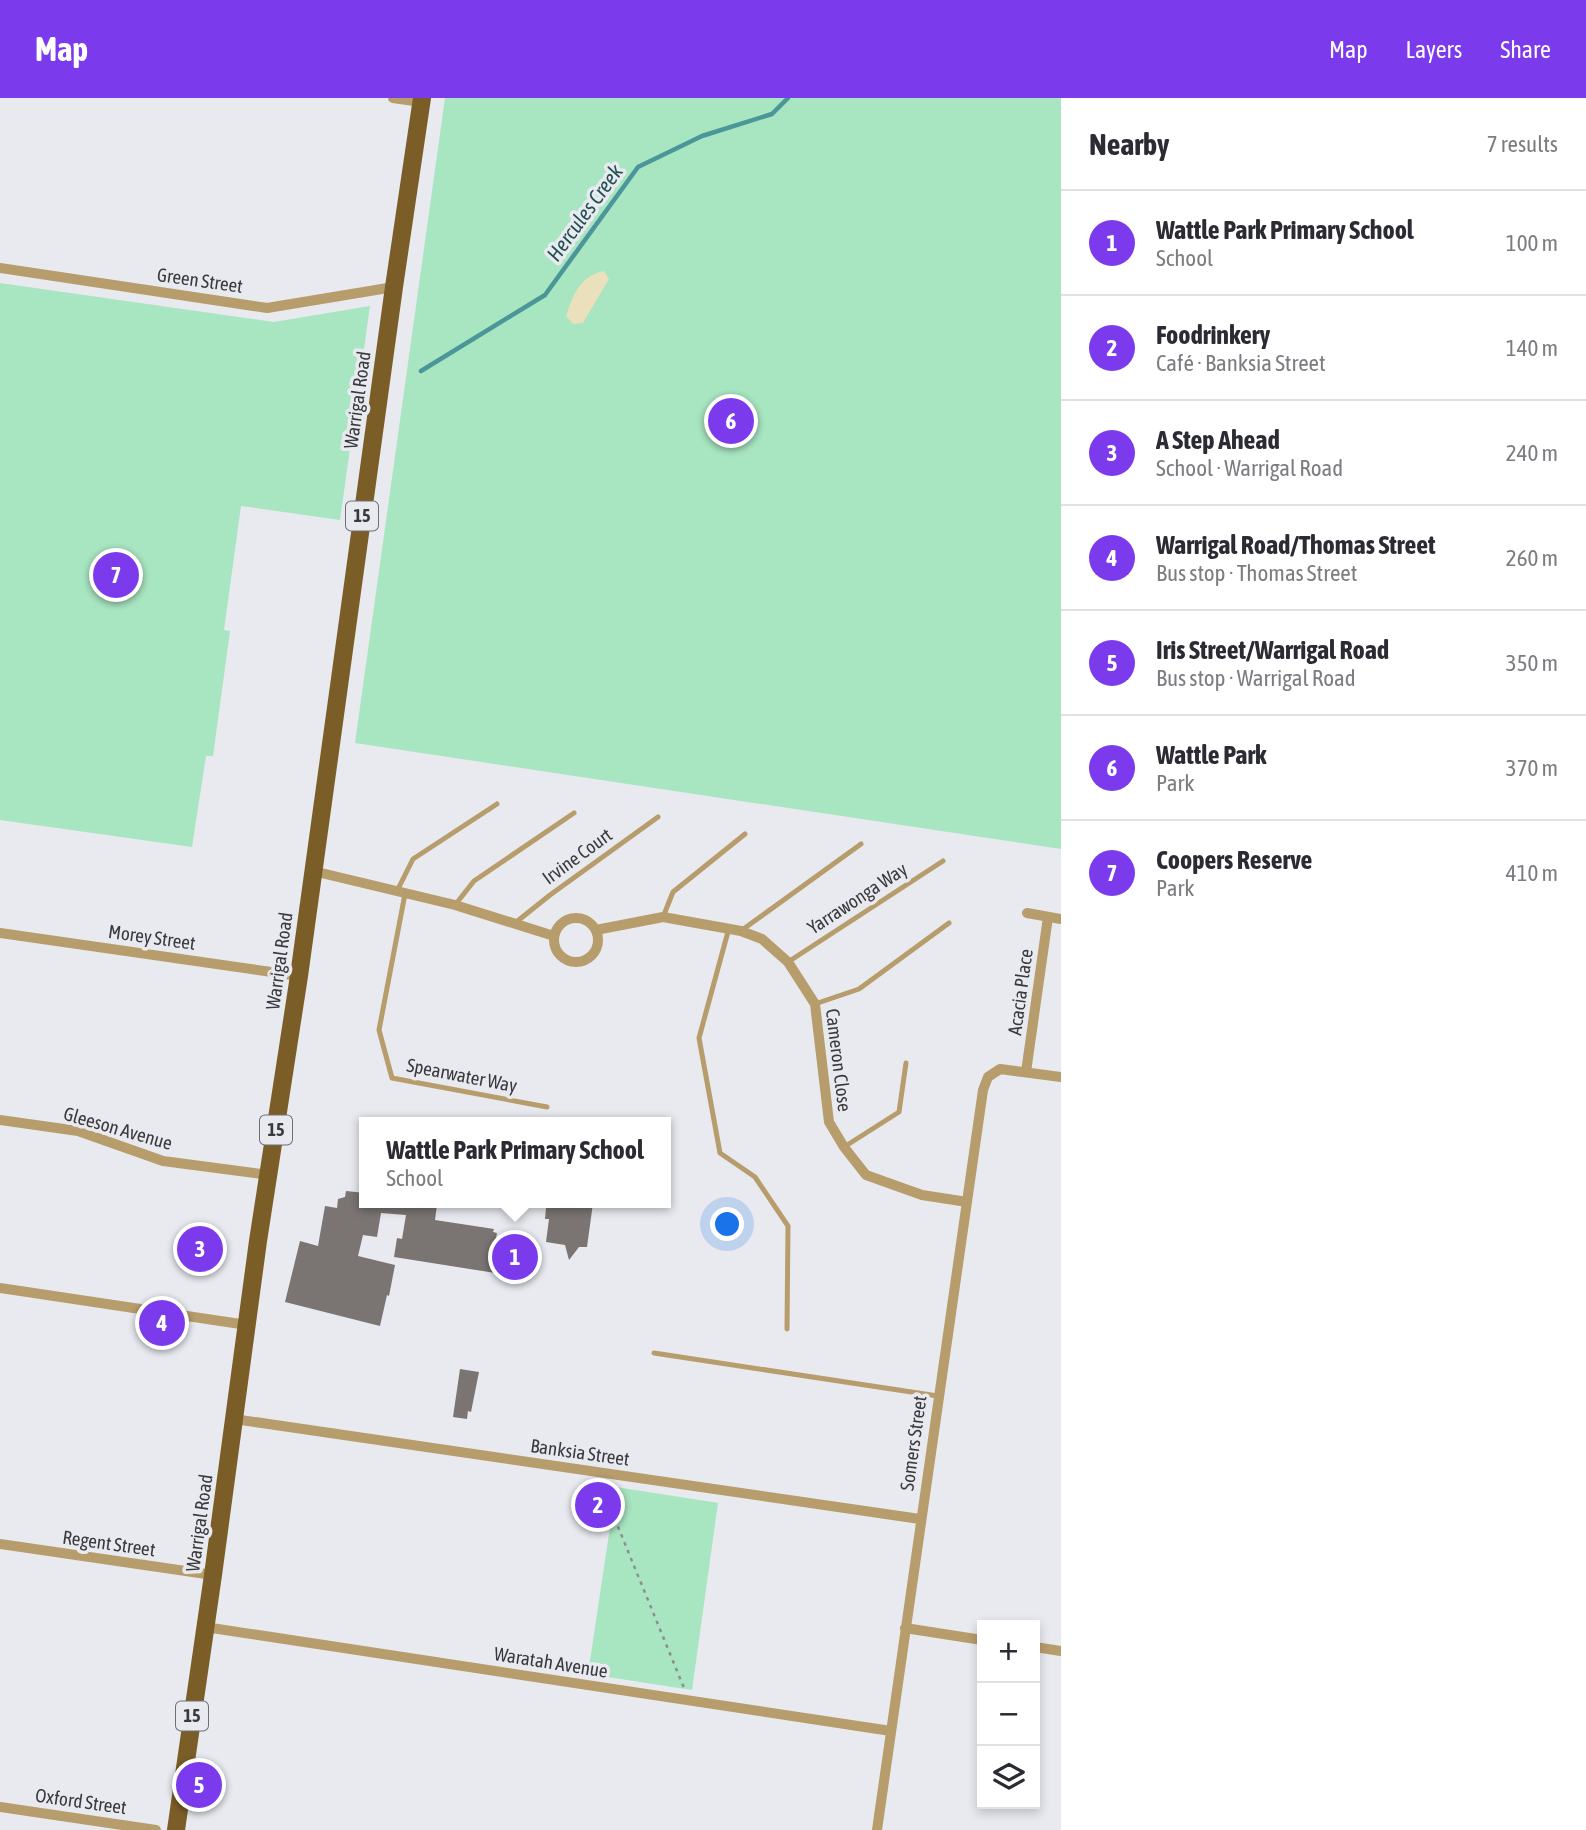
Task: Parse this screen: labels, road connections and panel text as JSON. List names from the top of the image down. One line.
{"streets":{"main road":["Warrigal Road","15"],"street":["Green Street","Morey Street","Acacia Place","Cameron Close","Gleeson Avenue","Somers Street","Banksia Street","Regent Street","Waratah Avenue","Oxford Street"],"lane":["Irvine Court","Yarrawonga Way","Spearwater Way"]},"crossings":[["Green Street","Warrigal Road"],["Warrigal Road","Morey Street"],["Warrigal Road","Gleeson Avenue"],["Warrigal Road","Banksia Street"],["Warrigal Road","Regent Street"],["Warrigal Road","Waratah Avenue"],["Yarrawonga Way","Cameron Close"],["Acacia Place","Somers Street"],["Cameron Close","Somers Street"],["Somers Street","Banksia Street"],["Somers Street","Waratah Avenue"]],"water":["Hercules Creek"],"page":{"header":"Map","nav":["Map","Layers","Share"],"heading":["Nearby","7 results"],"list":[{"mark":"1","name":"Wattle Park Primary School","note":"School","value":"100 m"},{"mark":"2","name":"Foodrinkery","note":"Café · Banksia Street","value":"140 m"},{"mark":"3","name":"A Step Ahead","note":"School · Warrigal Road","value":"240 m"},{"mark":"4","name":"Warrigal Road/Thomas Street","note":"Bus stop · Thomas Street","value":"260 m"},{"mark":"5","name":"Iris Street/Warrigal Road","note":"Bus stop · Warrigal Road","value":"350 m"},{"mark":"6","name":"Wattle Park","note":"Park","value":"370 m"},{"mark":"7","name":"Coopers Reserve","note":"Park","value":"410 m"}],"pins":["6","7","3","1","4","2","5"],"popup":["Wattle Park Primary School","School"],"map_buttons":["+","−"]}}
